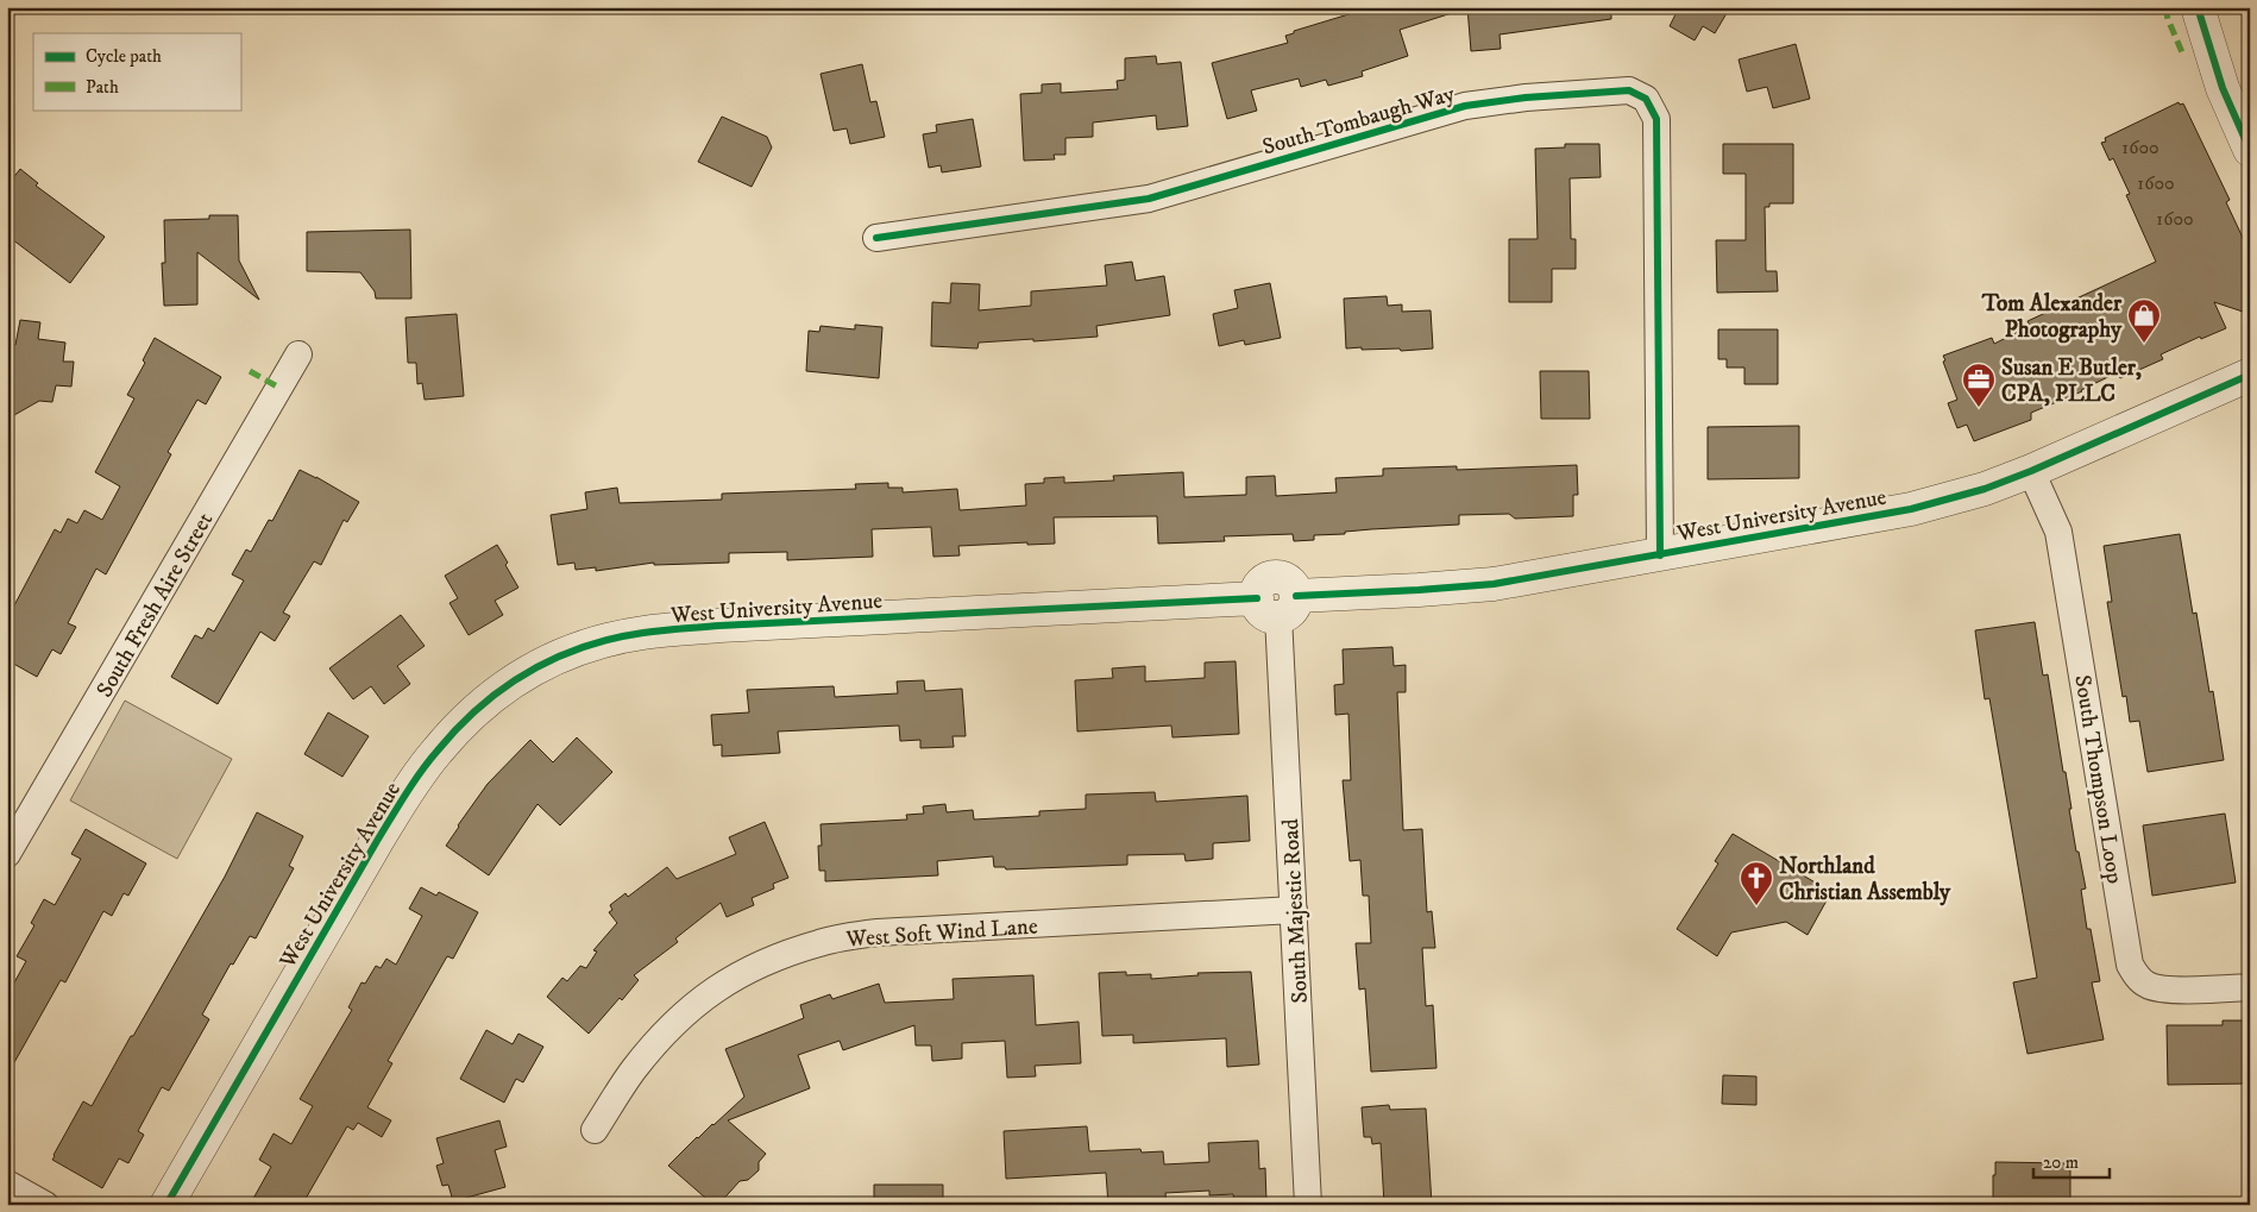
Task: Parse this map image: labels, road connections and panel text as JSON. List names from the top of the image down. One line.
{"streets":{"street":["South Tombaugh Way","West University Avenue","South Fresh Aire Street","South Thompson Loop","South Majestic Road","West Soft Wind Lane"]},"crossings":[["South Tombaugh Way","West University Avenue"],["West University Avenue","South Thompson Loop"],["West University Avenue","South Majestic Road"],["South Majestic Road","West Soft Wind Lane"]],"places":{"shop":["Tom Alexander Photography"],"office":["Susan E Butler, CPA, PLLC"],"church":["Northland Christian Assembly"]},"house_numbers":["1600","1600","1600"],"legend":["Cycle path","Path"],"scale_bar":"20 m"}
